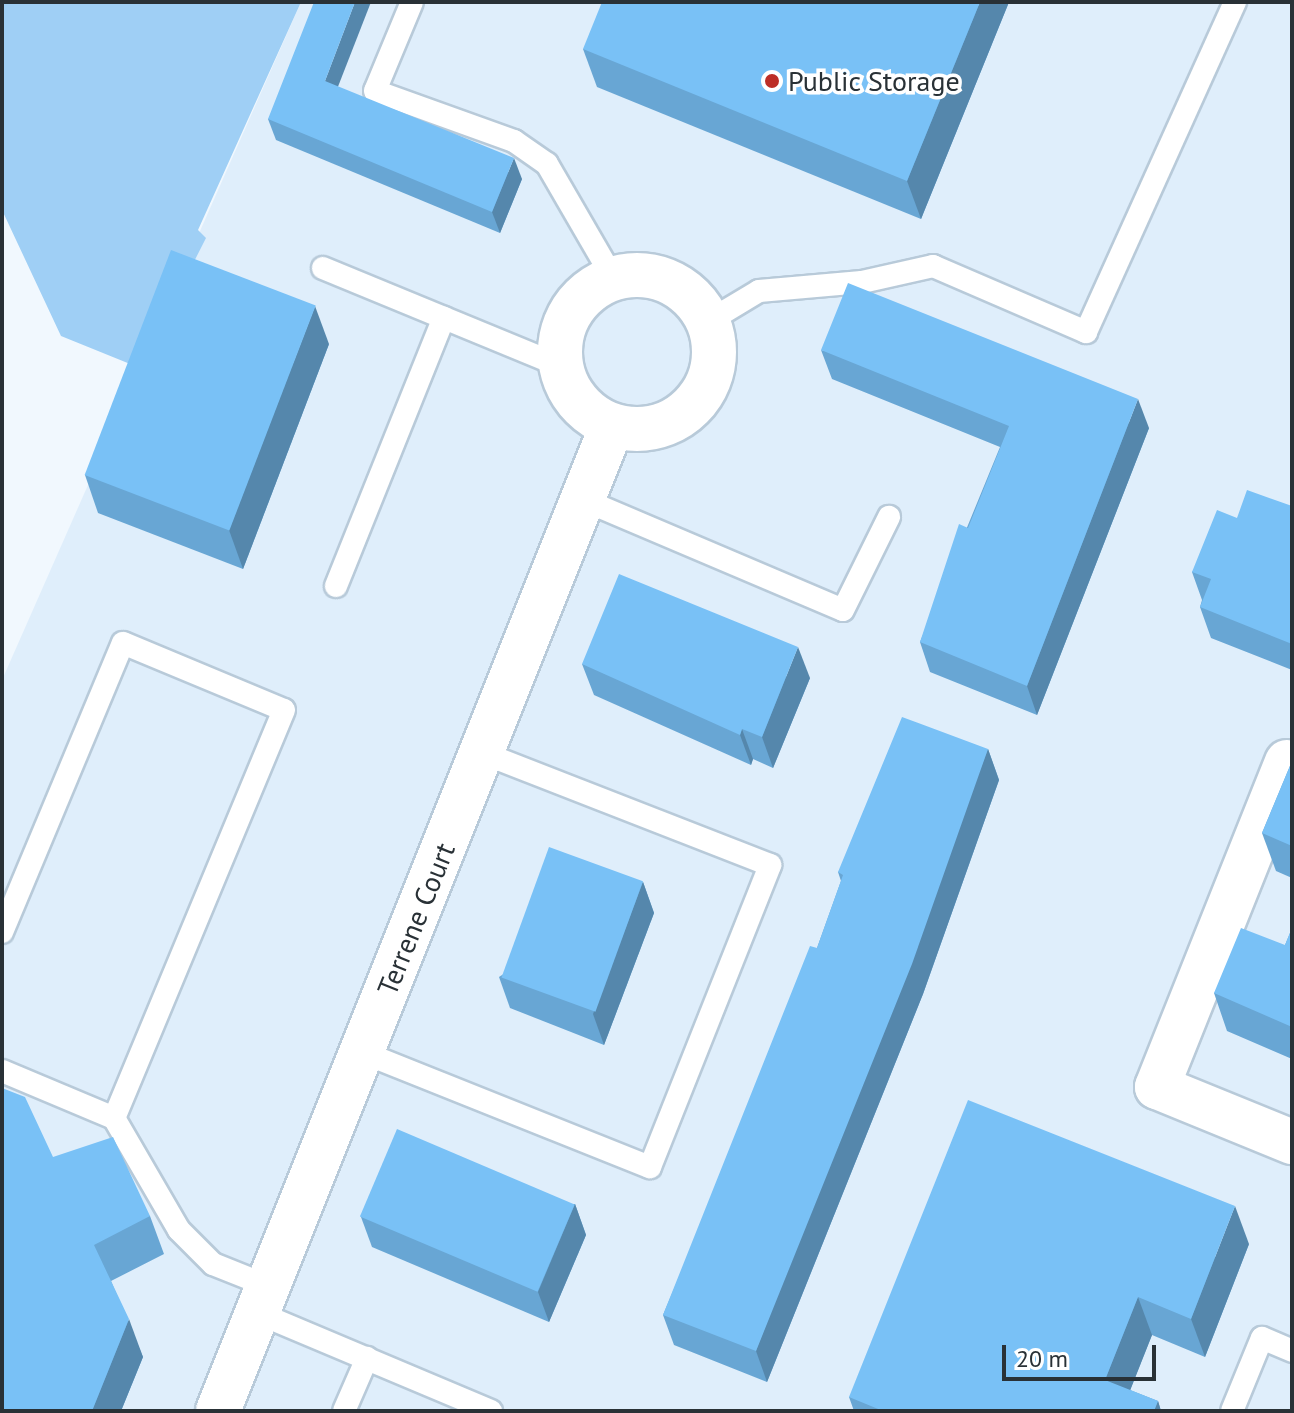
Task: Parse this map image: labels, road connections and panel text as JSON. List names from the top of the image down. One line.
{"streets":{"street":["Terrene Court"]},"places":["Public Storage"],"scale_bar":"20 m"}
